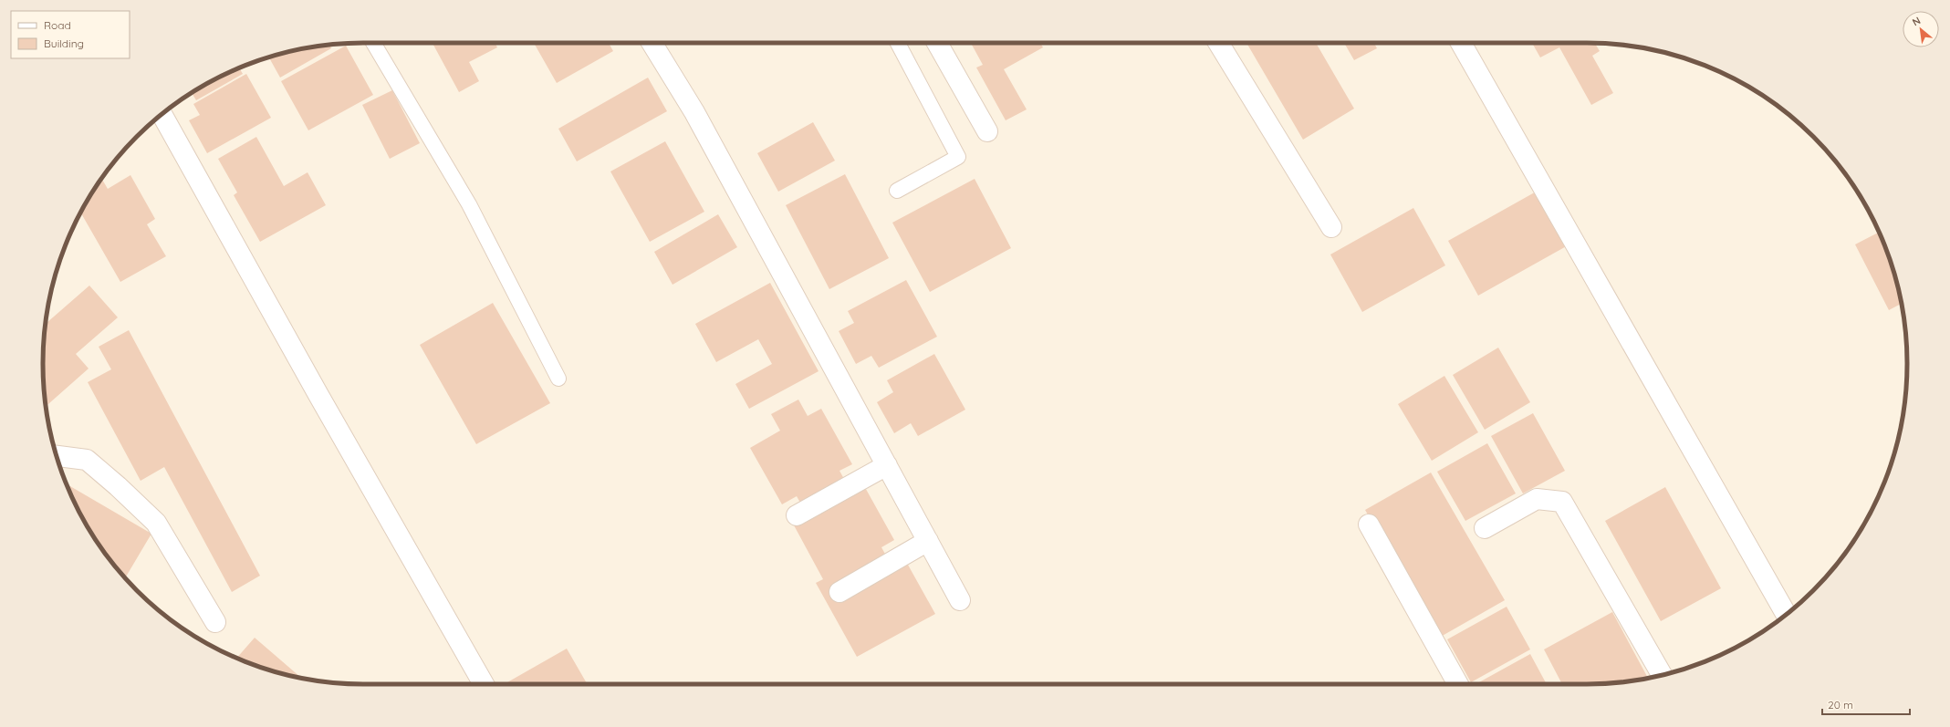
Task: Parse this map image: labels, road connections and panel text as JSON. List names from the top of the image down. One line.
{"legend":["Road","Building"],"scale_bar":"20 m","north":"top left"}
